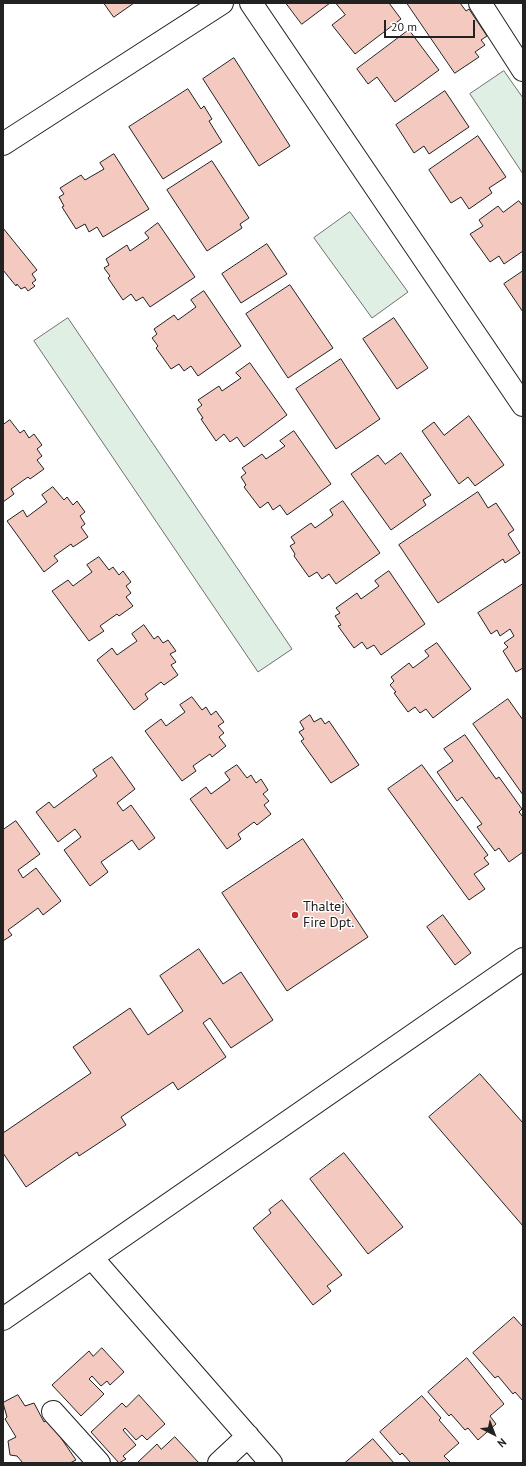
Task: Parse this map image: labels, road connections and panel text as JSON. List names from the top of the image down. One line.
{"places":["Thaltej Fire Dpt."],"scale_bar":"20 m","north":"bottom right"}
